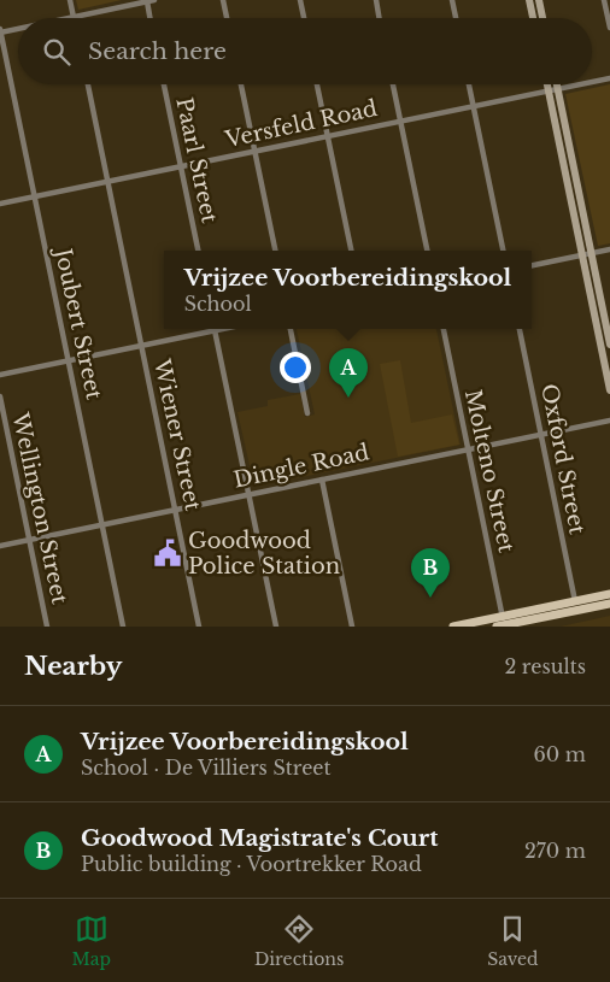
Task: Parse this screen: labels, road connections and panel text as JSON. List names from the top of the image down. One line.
{"streets":{"street":["Versfeld Road","Paarl Street","Joubert Street","Wiener Street","Oxford Street","Dingle Road","Molteno Street","Wellington Street"]},"crossings":[["Versfeld Road","Paarl Street"],["Versfeld Road","Joubert Street"],["Versfeld Road","Wiener Street"],["Joubert Street","Dingle Road"],["Wiener Street","Dingle Road"],["Oxford Street","Dingle Road"],["Dingle Road","Molteno Street"],["Dingle Road","Wellington Street"]],"places":{"public building":["Goodwood Police Station"]},"page":{"search":"Search here","popup":["Vrijzee Voorbereidingskool","School"],"pins":["A","B"],"heading":["Nearby","2 results"],"list":[{"mark":"A","name":"Vrijzee Voorbereidingskool","note":"School · De Villiers Street","value":"60 m"},{"mark":"B","name":"Goodwood Magistrate's Court","note":"Public building · Voortrekker Road","value":"270 m"}],"nav":["Map","Directions","Saved"]}}
